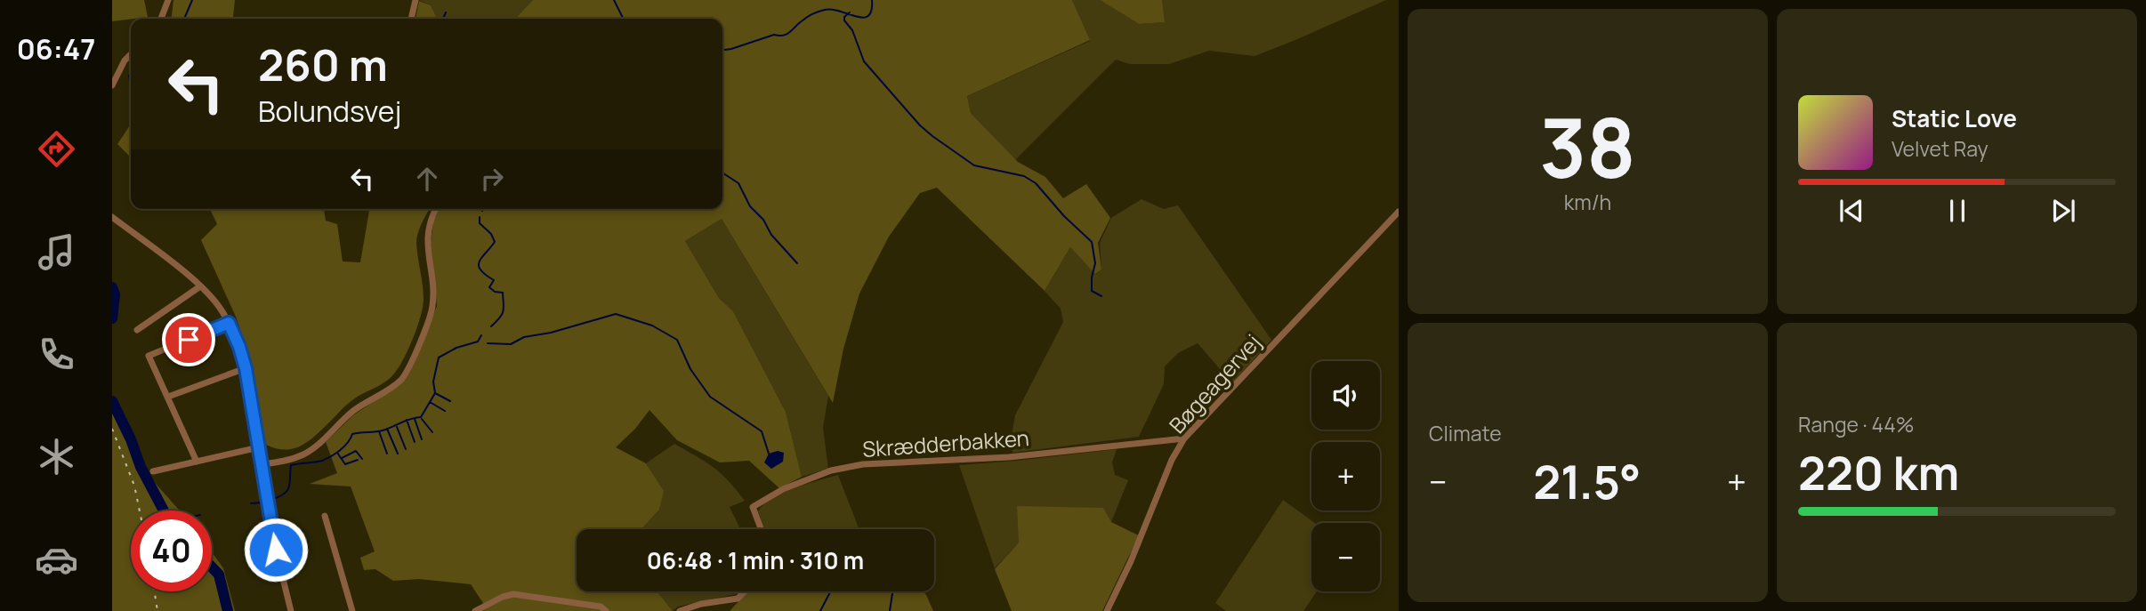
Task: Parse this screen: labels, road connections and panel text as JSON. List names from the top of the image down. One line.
{"streets":{"street":["Bøgeagervej","Skrædderbakken"]},"crossings":[["Bøgeagervej","Skrædderbakken"]],"page":{"tabs":"06:47","tile":[["38","km/h"],"Climate",["Range · 44%","220 km"]],"turn":["260 m","Bolundsvej"],"song":["Static Love","Velvet Ray"],"map_buttons":["+","−"],"heat":["−","21.5°","+"],"limit":"40","trip":"06:48 · 1 min · 310 m"}}
